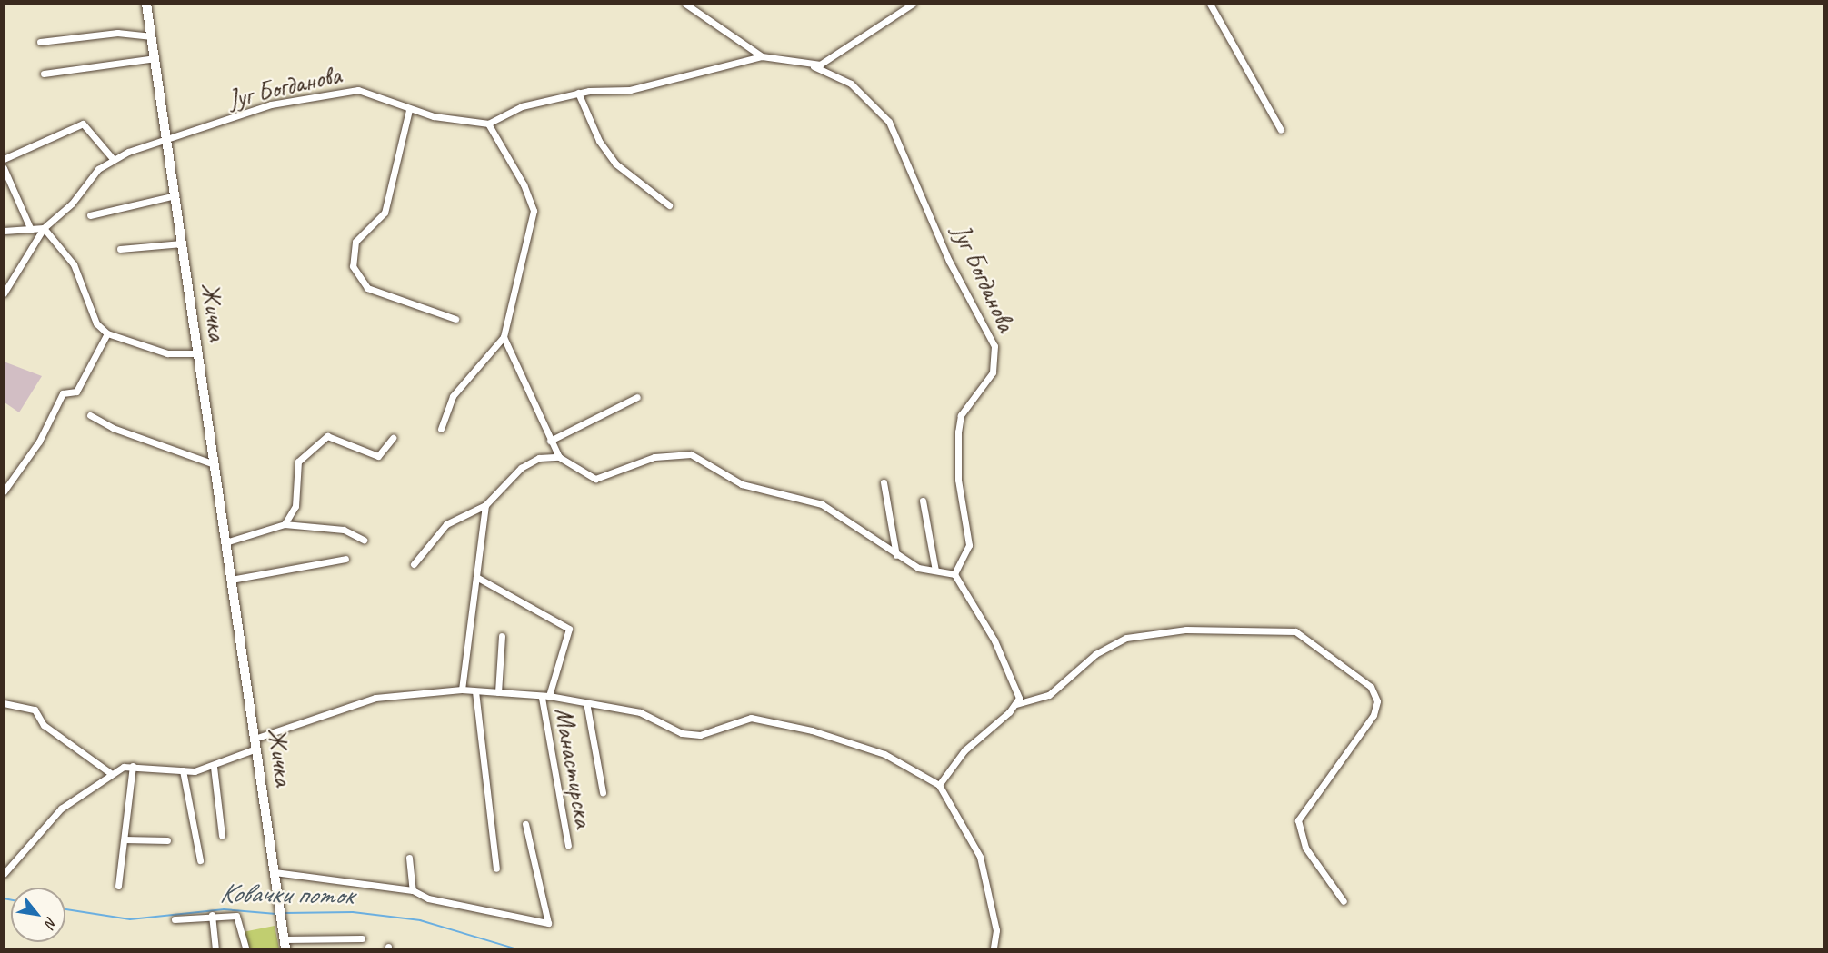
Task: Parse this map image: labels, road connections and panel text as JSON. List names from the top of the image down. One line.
{"streets":{"main road":["Жичка"],"street":["Југ Богданова","Манастирска"]},"crossings":[["Југ Богданова","Жичка"]],"water":["Ковачки поток"],"north":"bottom right"}
